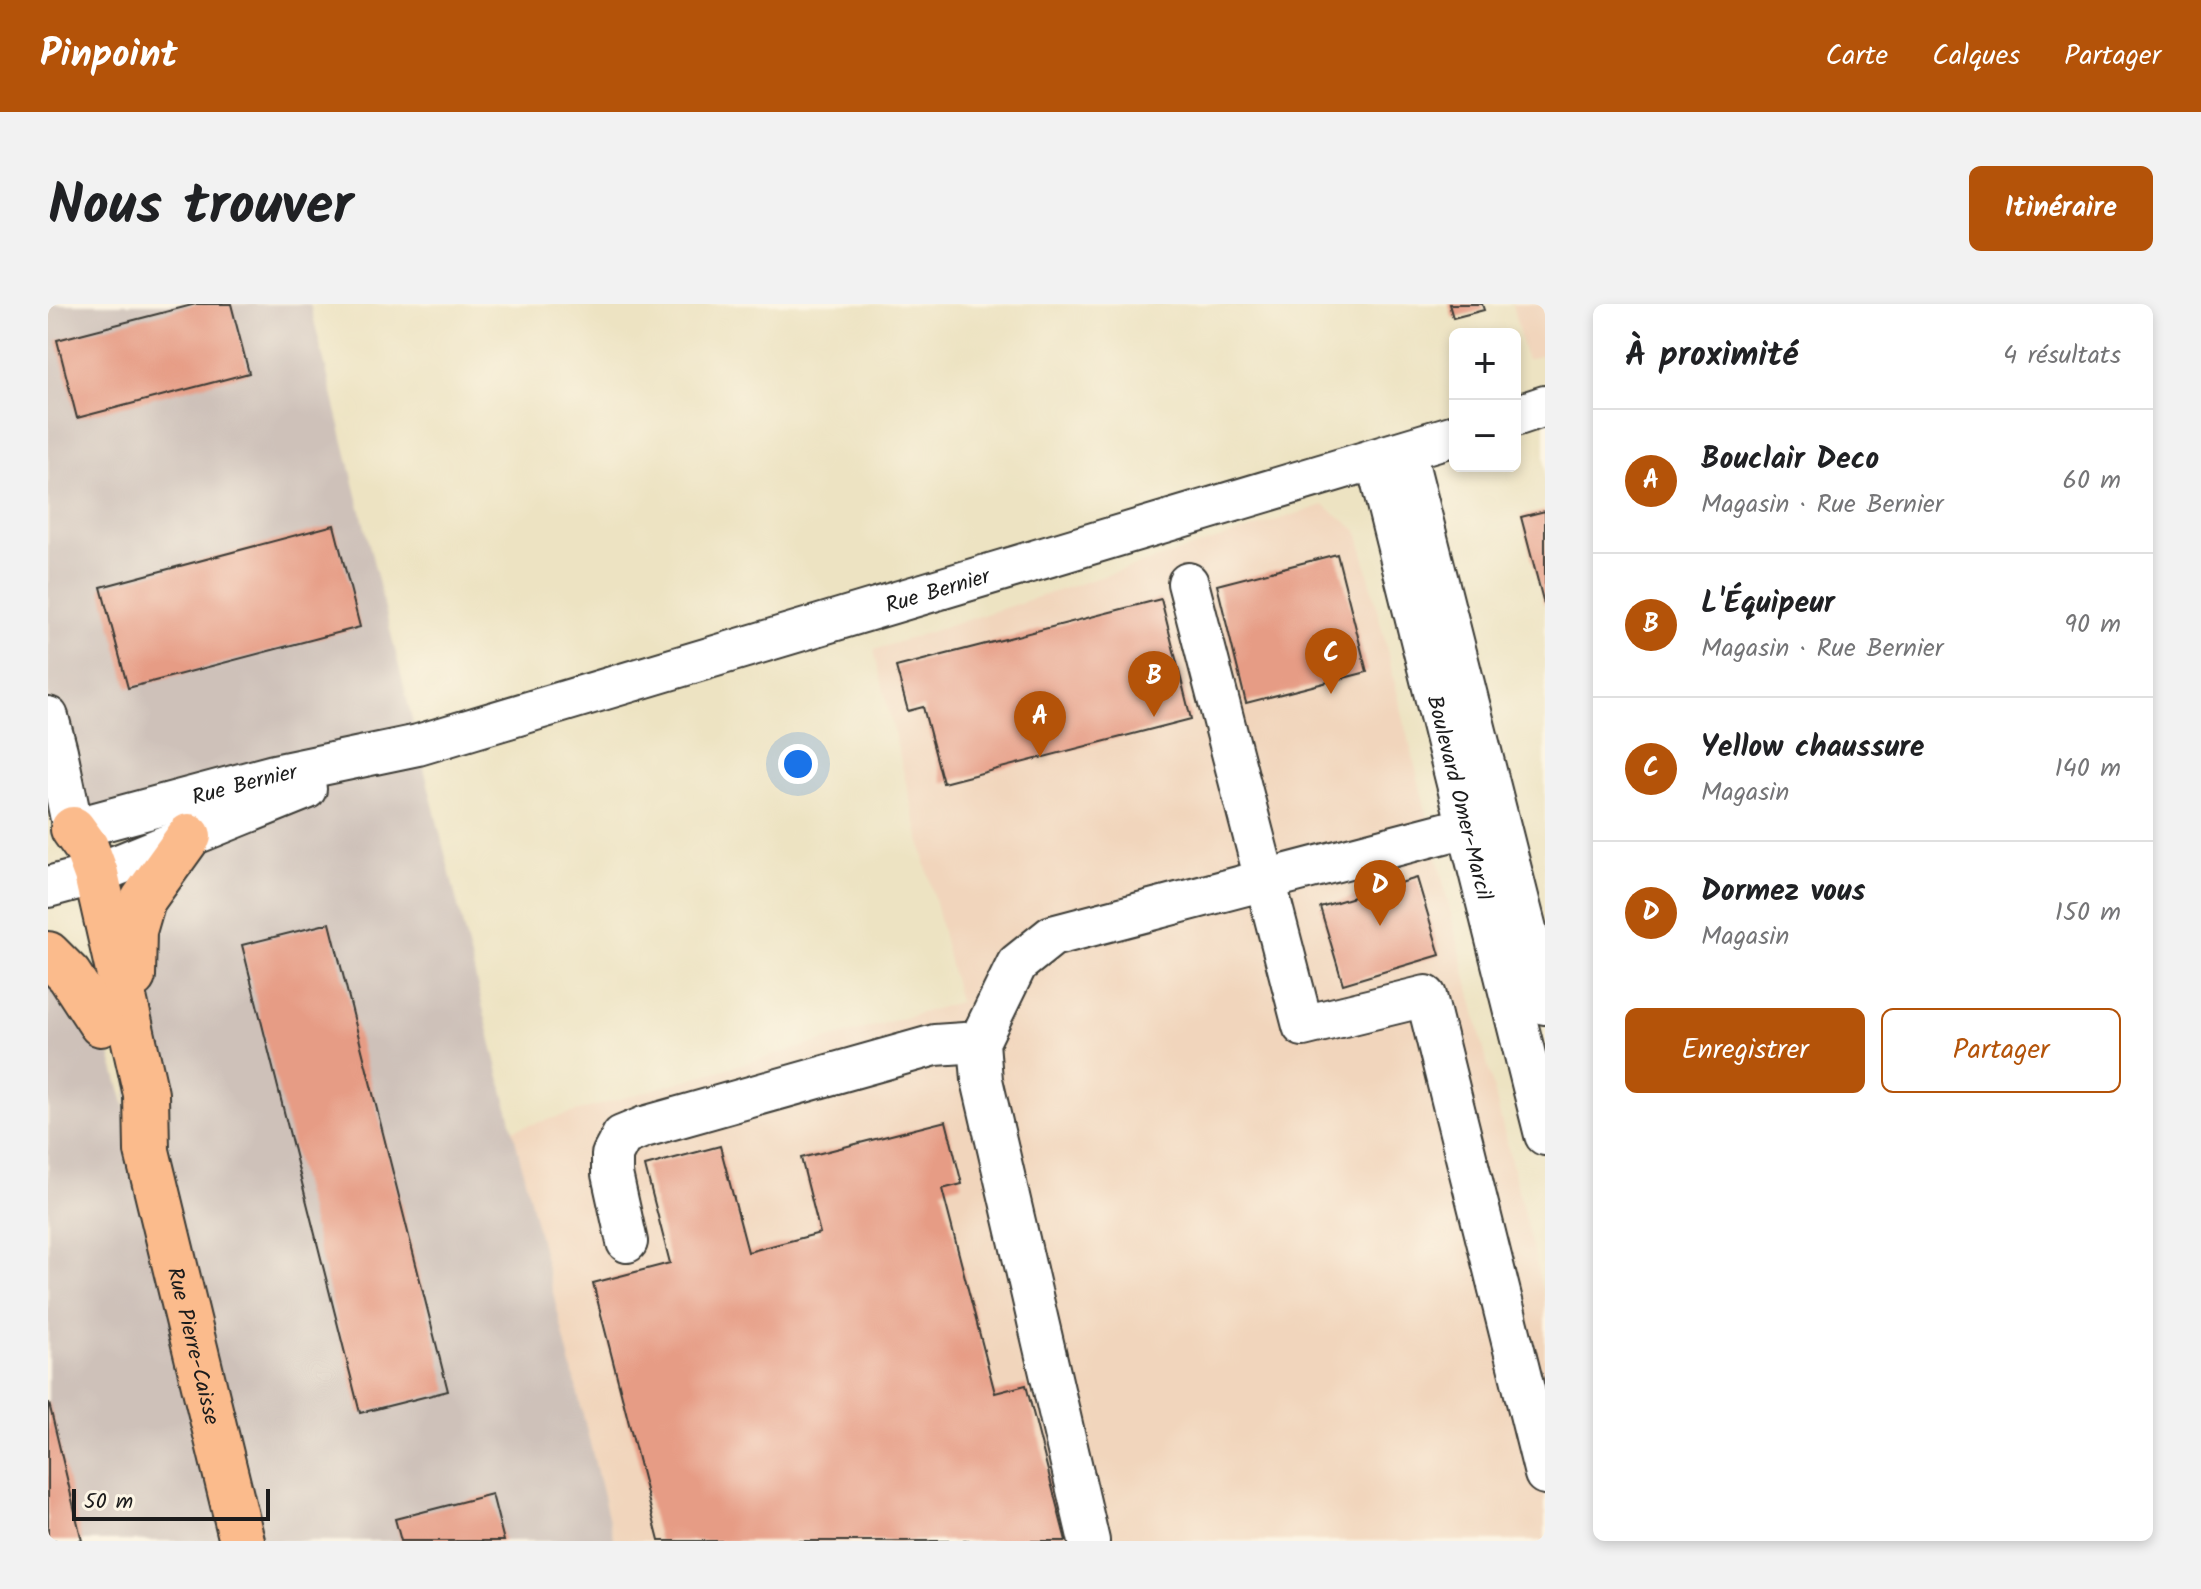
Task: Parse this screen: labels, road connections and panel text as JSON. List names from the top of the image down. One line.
{"streets":{"main road":["Rue Pierre-Caisse"],"street":["Rue Bernier","Boulevard Omer-Marcil"]},"crossings":[["Rue Bernier","Boulevard Omer-Marcil"],["Rue Bernier","Rue Pierre-Caisse"]],"scale_bar":"50 m","page":{"header":"Pinpoint","nav":["Carte","Calques","Partager"],"title":"Nous trouver","buttons":["Itinéraire",["Enregistrer","Partager"]],"heading":["À proximité","4 résultats"],"map_buttons":["+","−"],"list":[{"mark":"A","name":"Bouclair Deco","note":"Magasin · Rue Bernier","value":"60 m"},{"mark":"B","name":"L'Équipeur","note":"Magasin · Rue Bernier","value":"90 m"},{"mark":"C","name":"Yellow chaussure","note":"Magasin","value":"140 m"},{"mark":"D","name":"Dormez vous","note":"Magasin","value":"150 m"}],"pins":["C","B","A","D"],"scale":"50 m"}}
